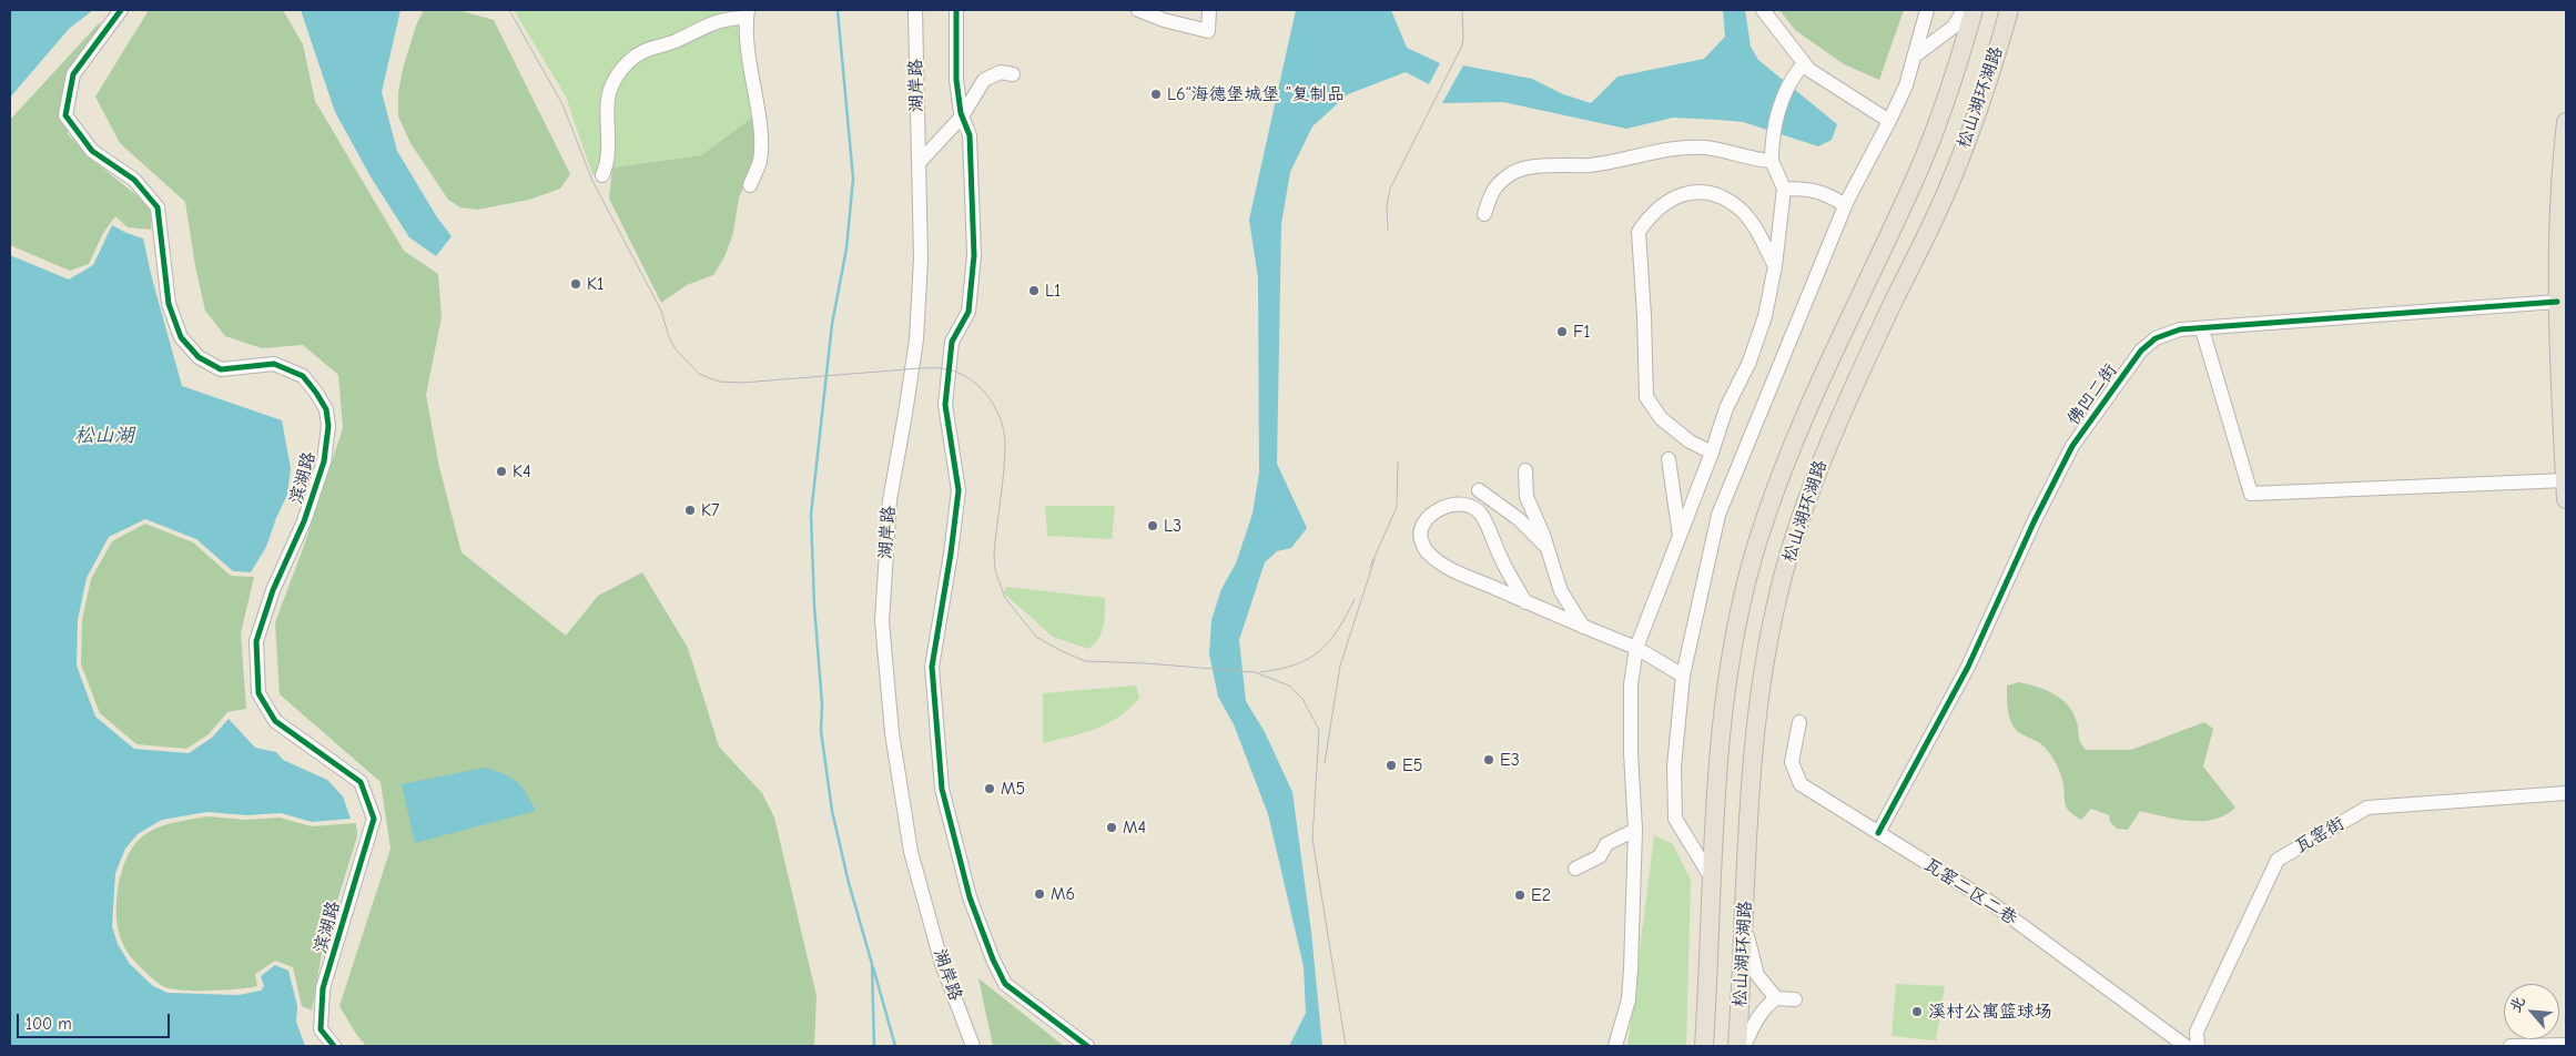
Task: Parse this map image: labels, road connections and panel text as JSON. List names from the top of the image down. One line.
{"streets":{"main road":["松山湖环湖路"],"street":["湖岸路","佛凹二街","滨湖路","瓦窑街","瓦窑二区二巷"]},"crossings":[["佛凹二街","瓦窑二区二巷"]],"water":["松山湖"],"places":["L6“海德堡城堡 ”复制品","K1","L1","F1","K4","K7","L3","E3","E5","M5","M4","M6","E2","溪村公寓篮球场"],"scale_bar":"100 m","north":"top left"}
